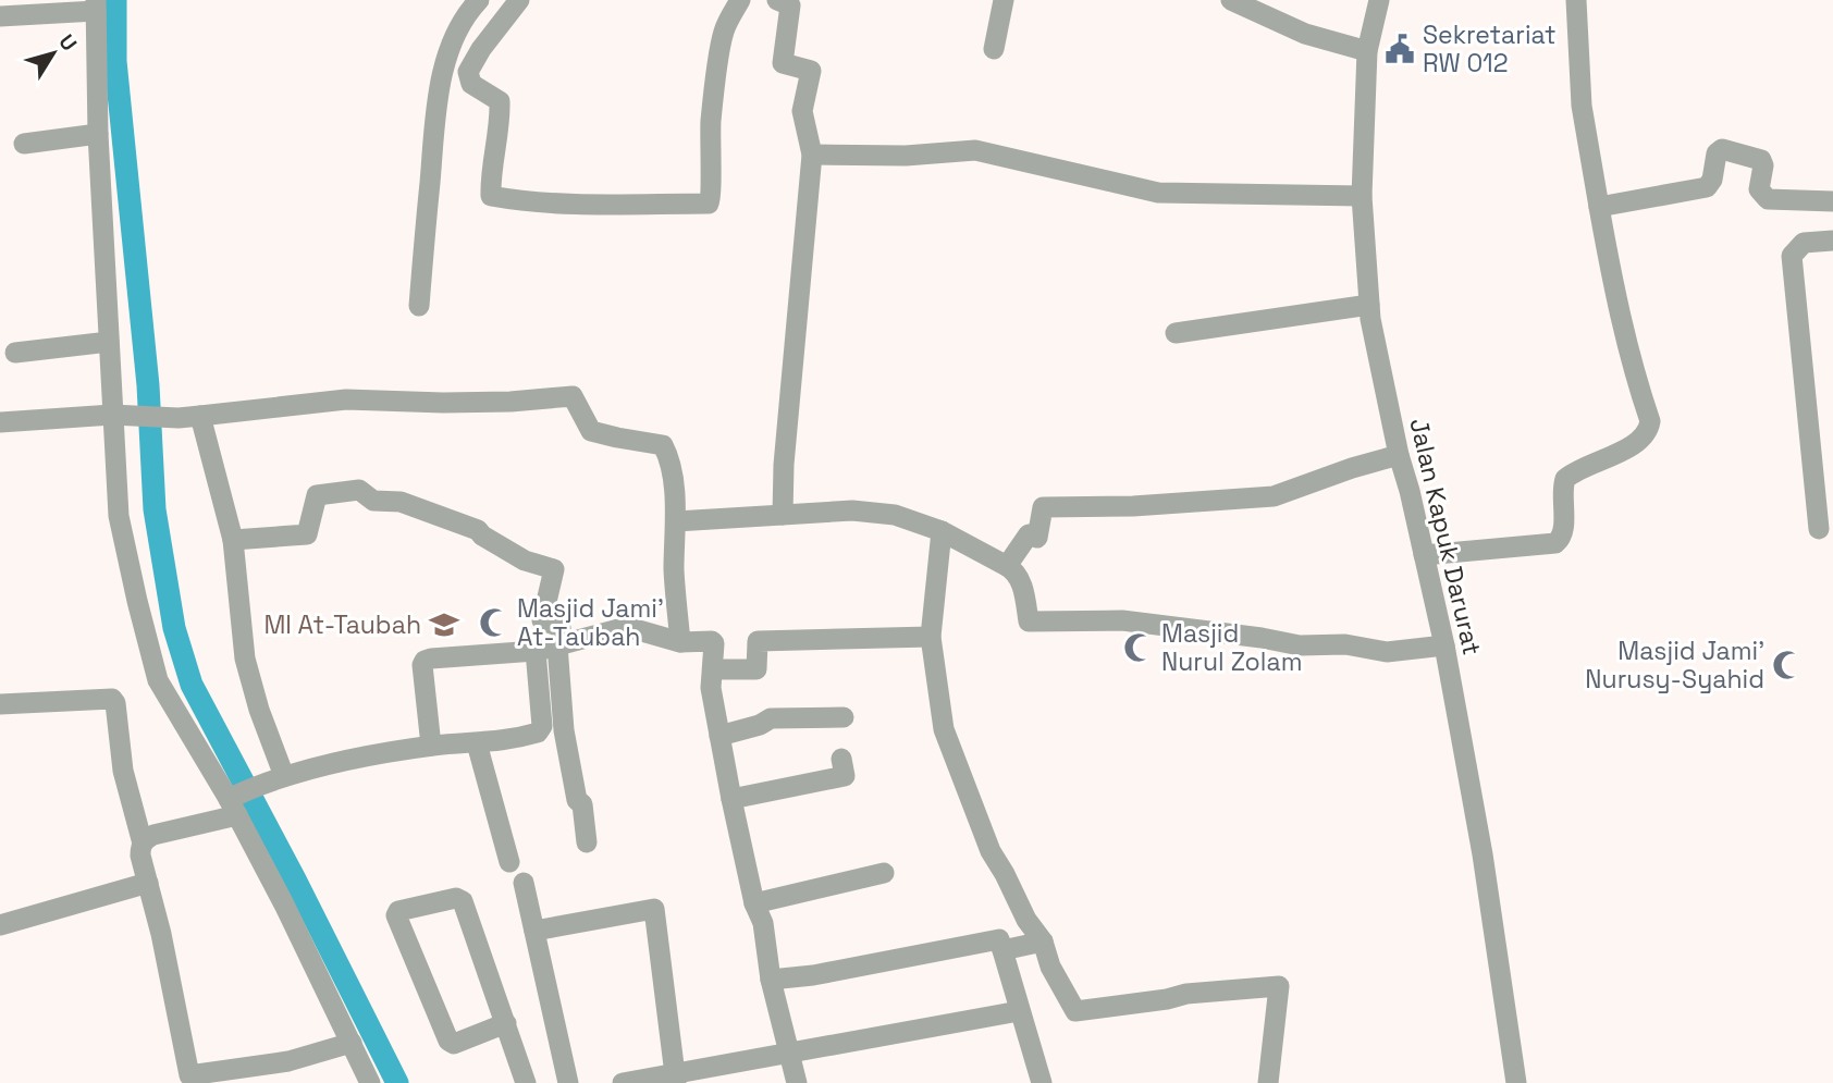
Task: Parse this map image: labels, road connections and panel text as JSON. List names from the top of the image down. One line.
{"streets":{"street":["Jalan Kapuk Darurat"]},"places":{"public building":["Sekretariat RW 012"],"mosque":["Masjid Jami' At-Taubah","Masjid Nurul Zolam","Masjid Jami' Nurusy-Syahid"],"school or university":["MI At-Taubah"]},"north":"top right"}
